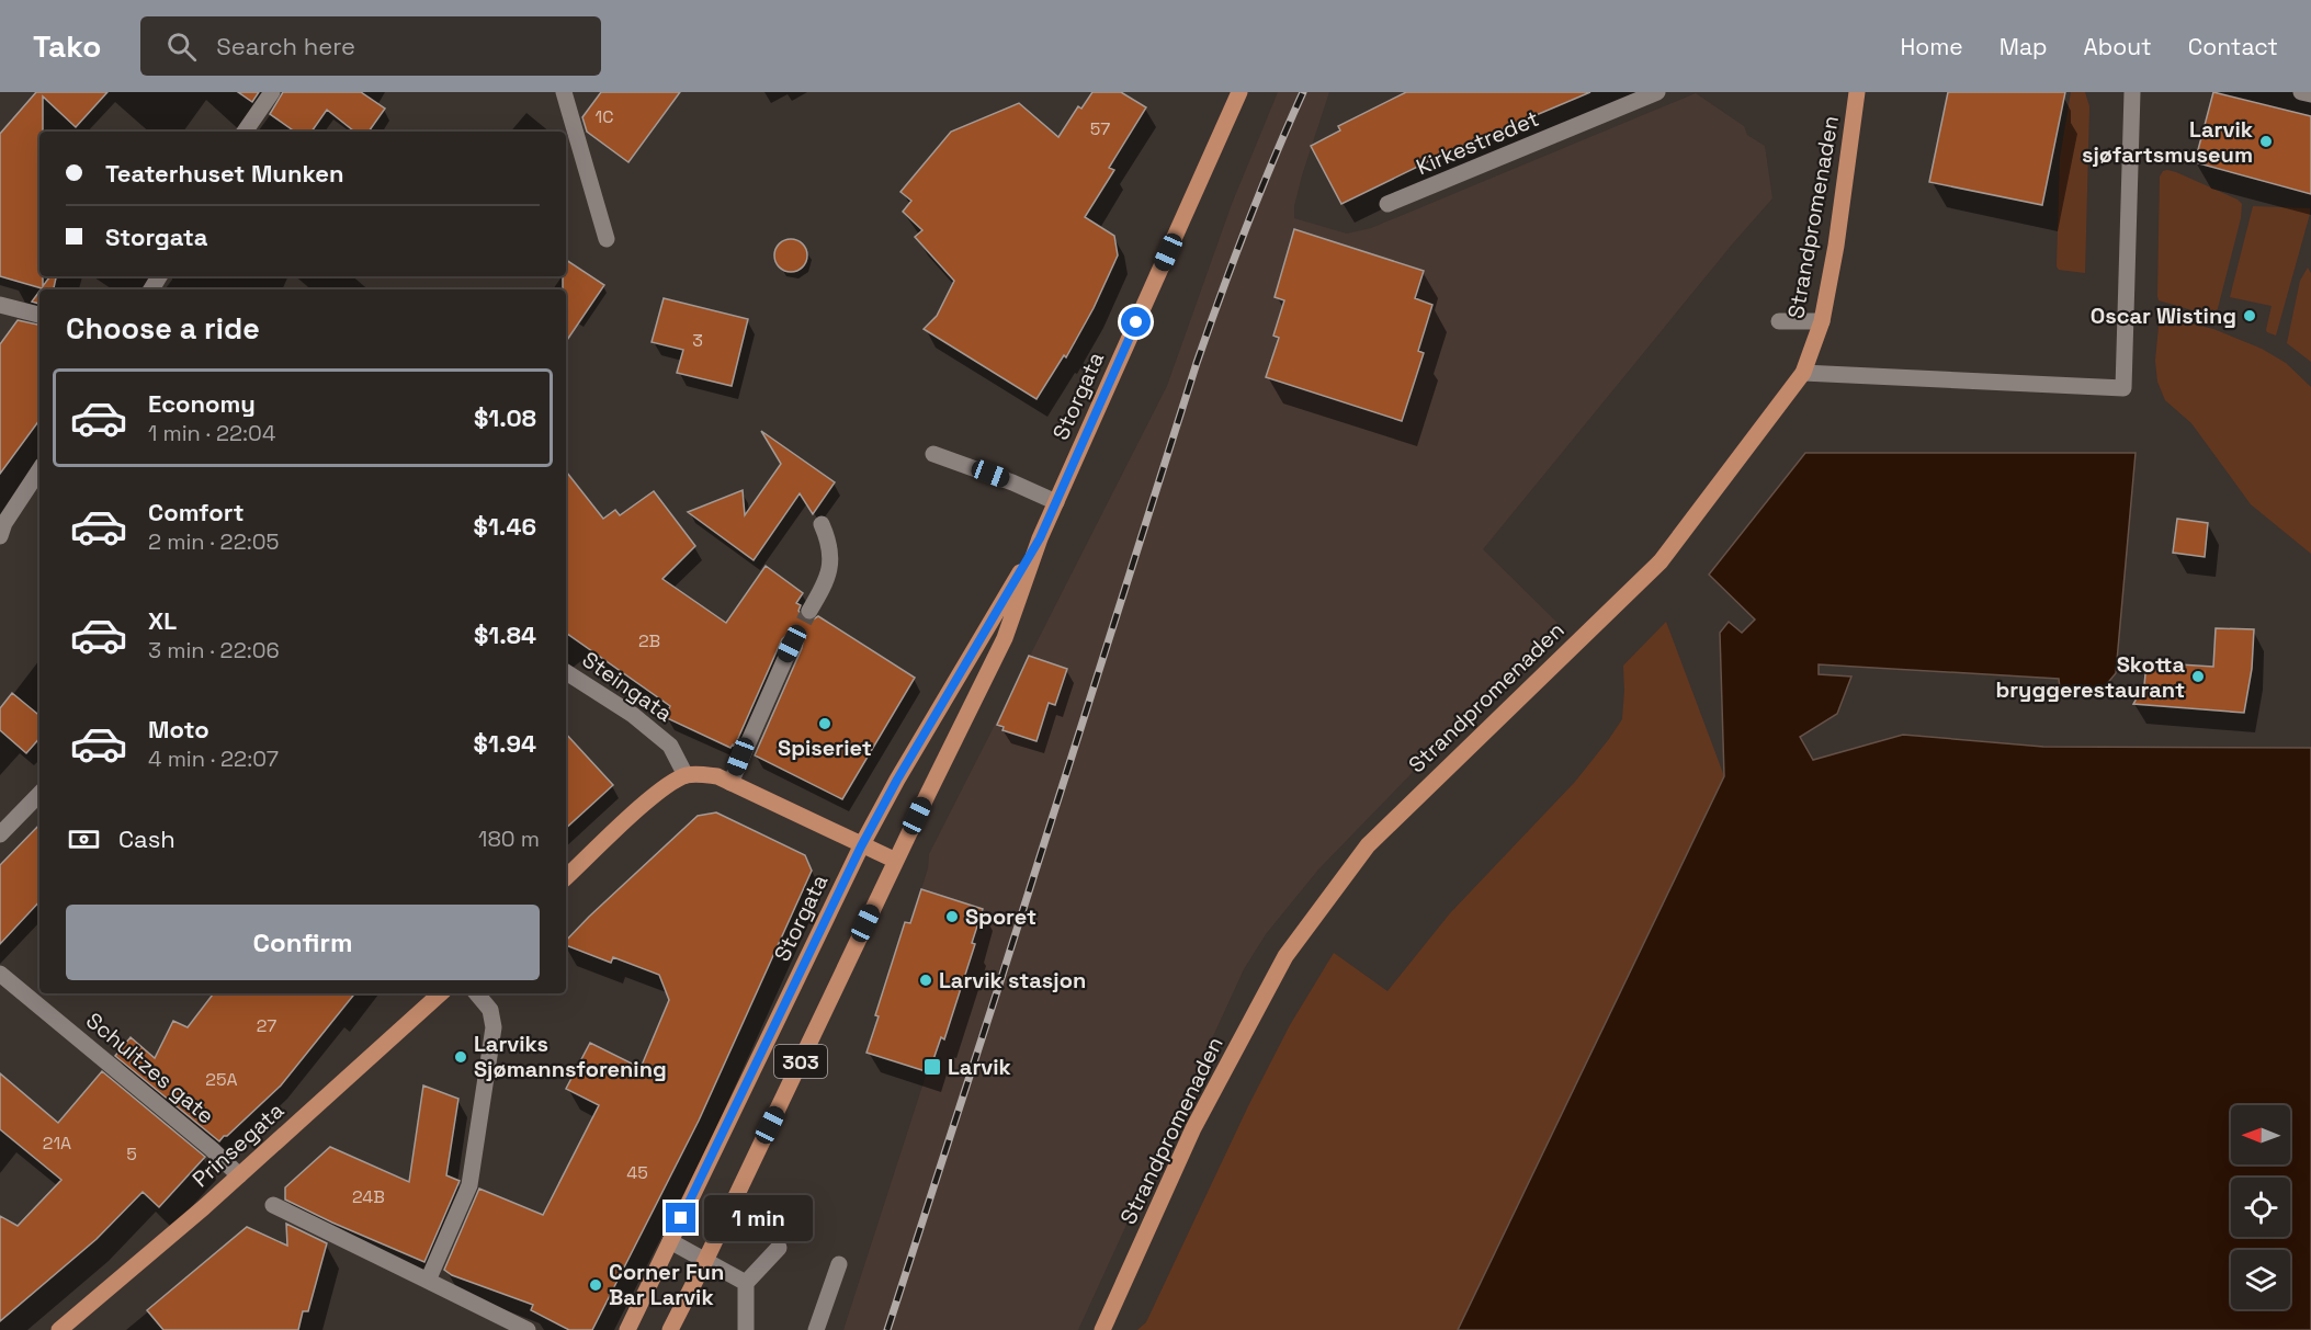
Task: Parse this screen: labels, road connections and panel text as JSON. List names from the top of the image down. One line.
{"streets":{"main road":["Strandpromenaden","Storgata","303","Prinsegata"],"street":["Kirkestredet","Steingata","Schultzes gate"]},"crossings":[["Schultzes gate","Prinsegata"]],"places":{"other":["Larvik sjøfartsmuseum","Oscar Wisting","Skotta bryggerestaurant","Spiseriet","Sporet","Larvik stasjon","Larviks Sjømannsforening","Corner Fun Bar Larvik"],"transit":["Larvik"]},"house_numbers":["1C","57","3","2B","27","25A","21A","5","45","24B"],"north":"left","page":{"header":"Tako","search":"Search here","nav":["Home","Map","About","Contact"],"banner":["Teaterhuset Munken","Storgata"],"heading":"Choose a ride","list":[{"name":"Economy","note":"1 min · 22:04","value":"$1.08"},{"name":"Comfort","note":"2 min · 22:05","value":"$1.46"},{"name":"XL","note":"3 min · 22:06","value":"$1.84"},{"name":"Moto","note":"4 min · 22:07","value":"$1.94"}],"pay":["Cash","180 m"],"buttons":"Confirm","bubble":"1 min"}}
